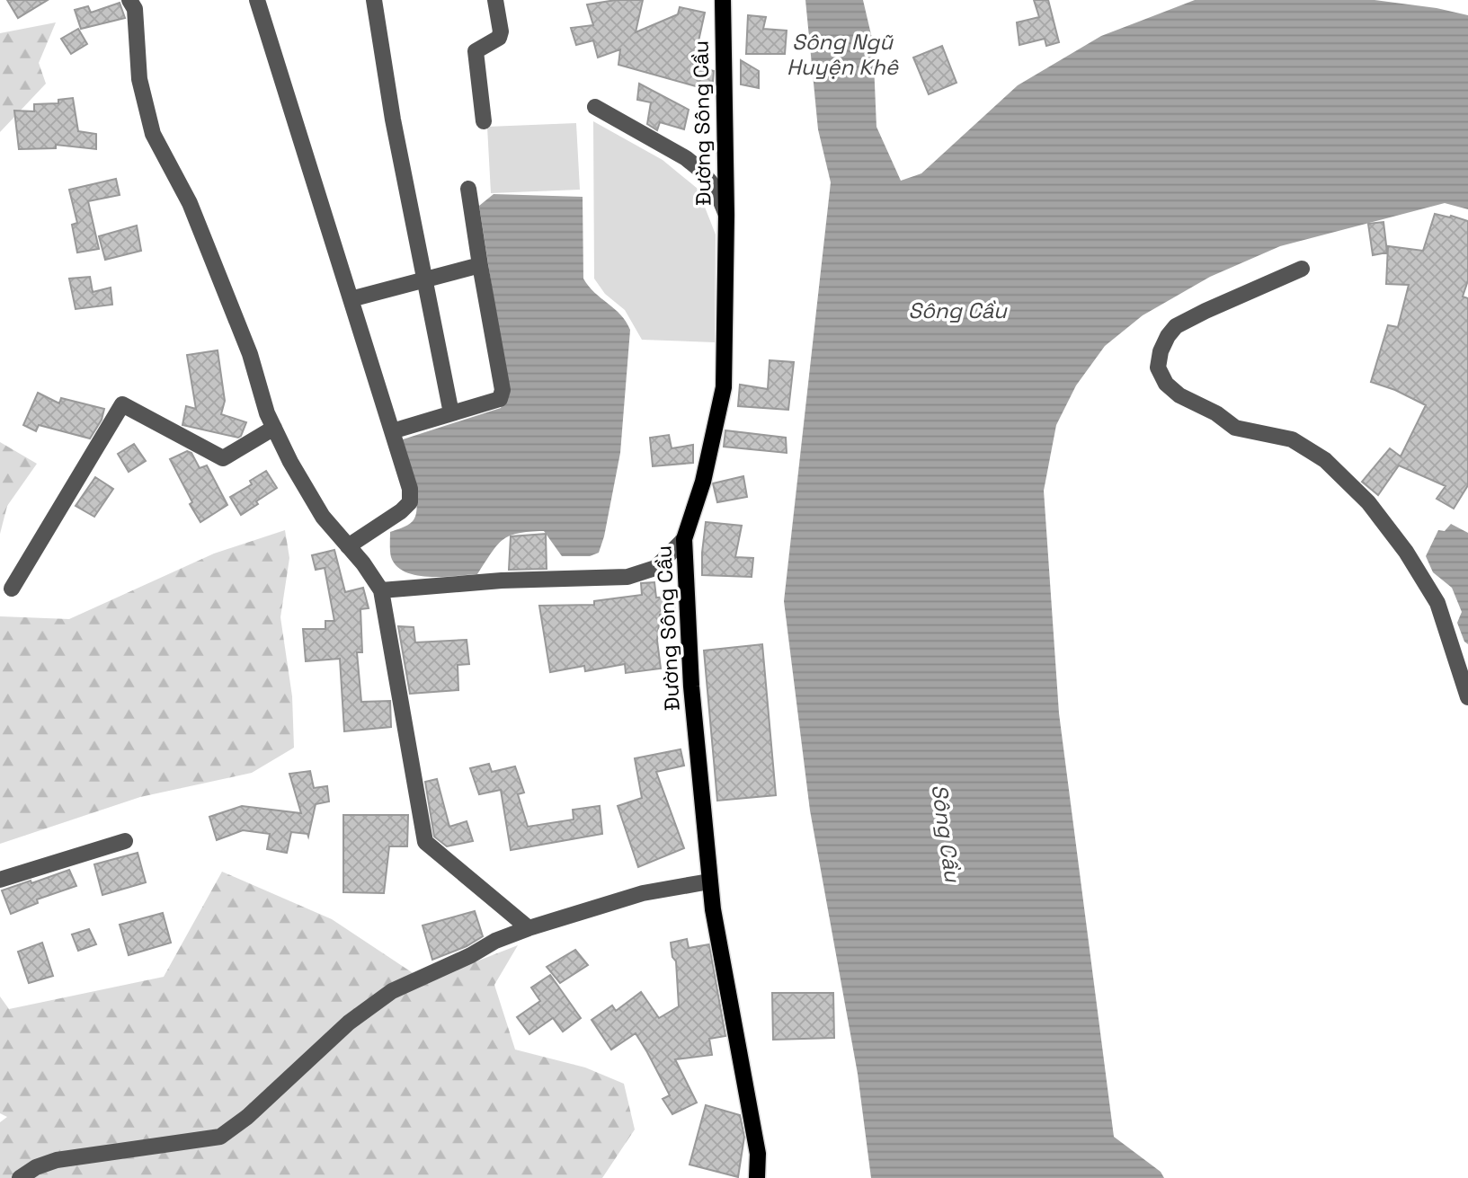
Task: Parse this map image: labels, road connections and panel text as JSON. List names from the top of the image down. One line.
{"streets":{"main road":["Đường Sông Cầu"]},"water":["Sông Ngũ Huyện Khê","Sông Cầu"]}
